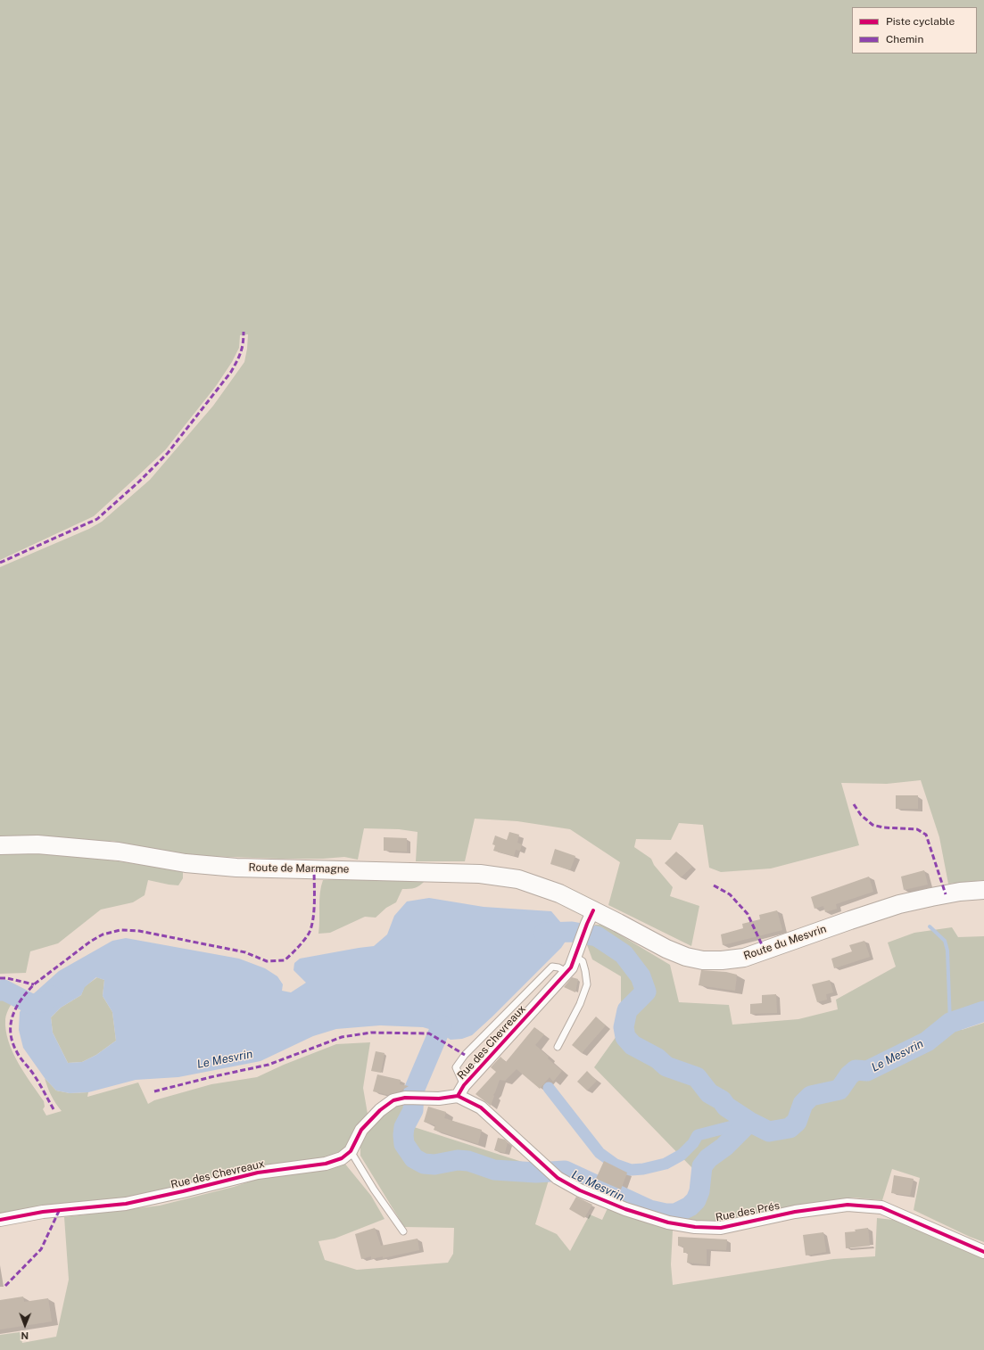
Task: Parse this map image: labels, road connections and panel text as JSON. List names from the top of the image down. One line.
{"streets":{"main road":["Route de Marmagne","Route du Mesvrin"],"street":["Rue des Chevreaux","Rue des Prés"]},"crossings":[["Route de Marmagne","Route du Mesvrin"],["Route de Marmagne","Rue des Chevreaux"],["Route du Mesvrin","Rue des Chevreaux"],["Rue des Chevreaux","Rue des Prés"]],"water":["Le Mesvrin"],"legend":["Piste cyclable","Chemin"],"north":"bottom"}
